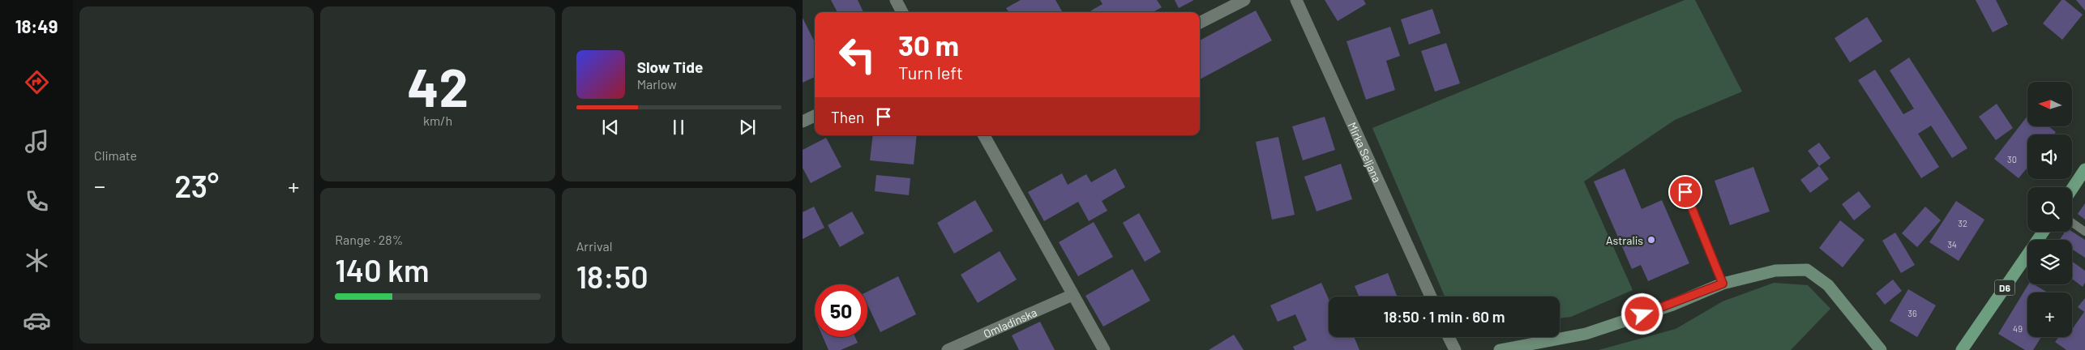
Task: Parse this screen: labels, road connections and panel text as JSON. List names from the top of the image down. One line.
{"streets":{"main road":["D6"],"street":["Mirka Seljana","Omladinska"]},"places":["Astralis"],"house_numbers":["30","32","34","36","49"],"north":"left","page":{"tabs":"18:49","tile":["Climate",["42","km/h"],["Range · 28%","140 km"],["Arrival","18:50"]],"turn":["30 m","Turn left"],"song":["Slow Tide","Marlow"],"map_buttons":"+","then":"Then","heat":["−","23°","+"],"limit":"50","trip":"18:50 · 1 min · 60 m"}}
